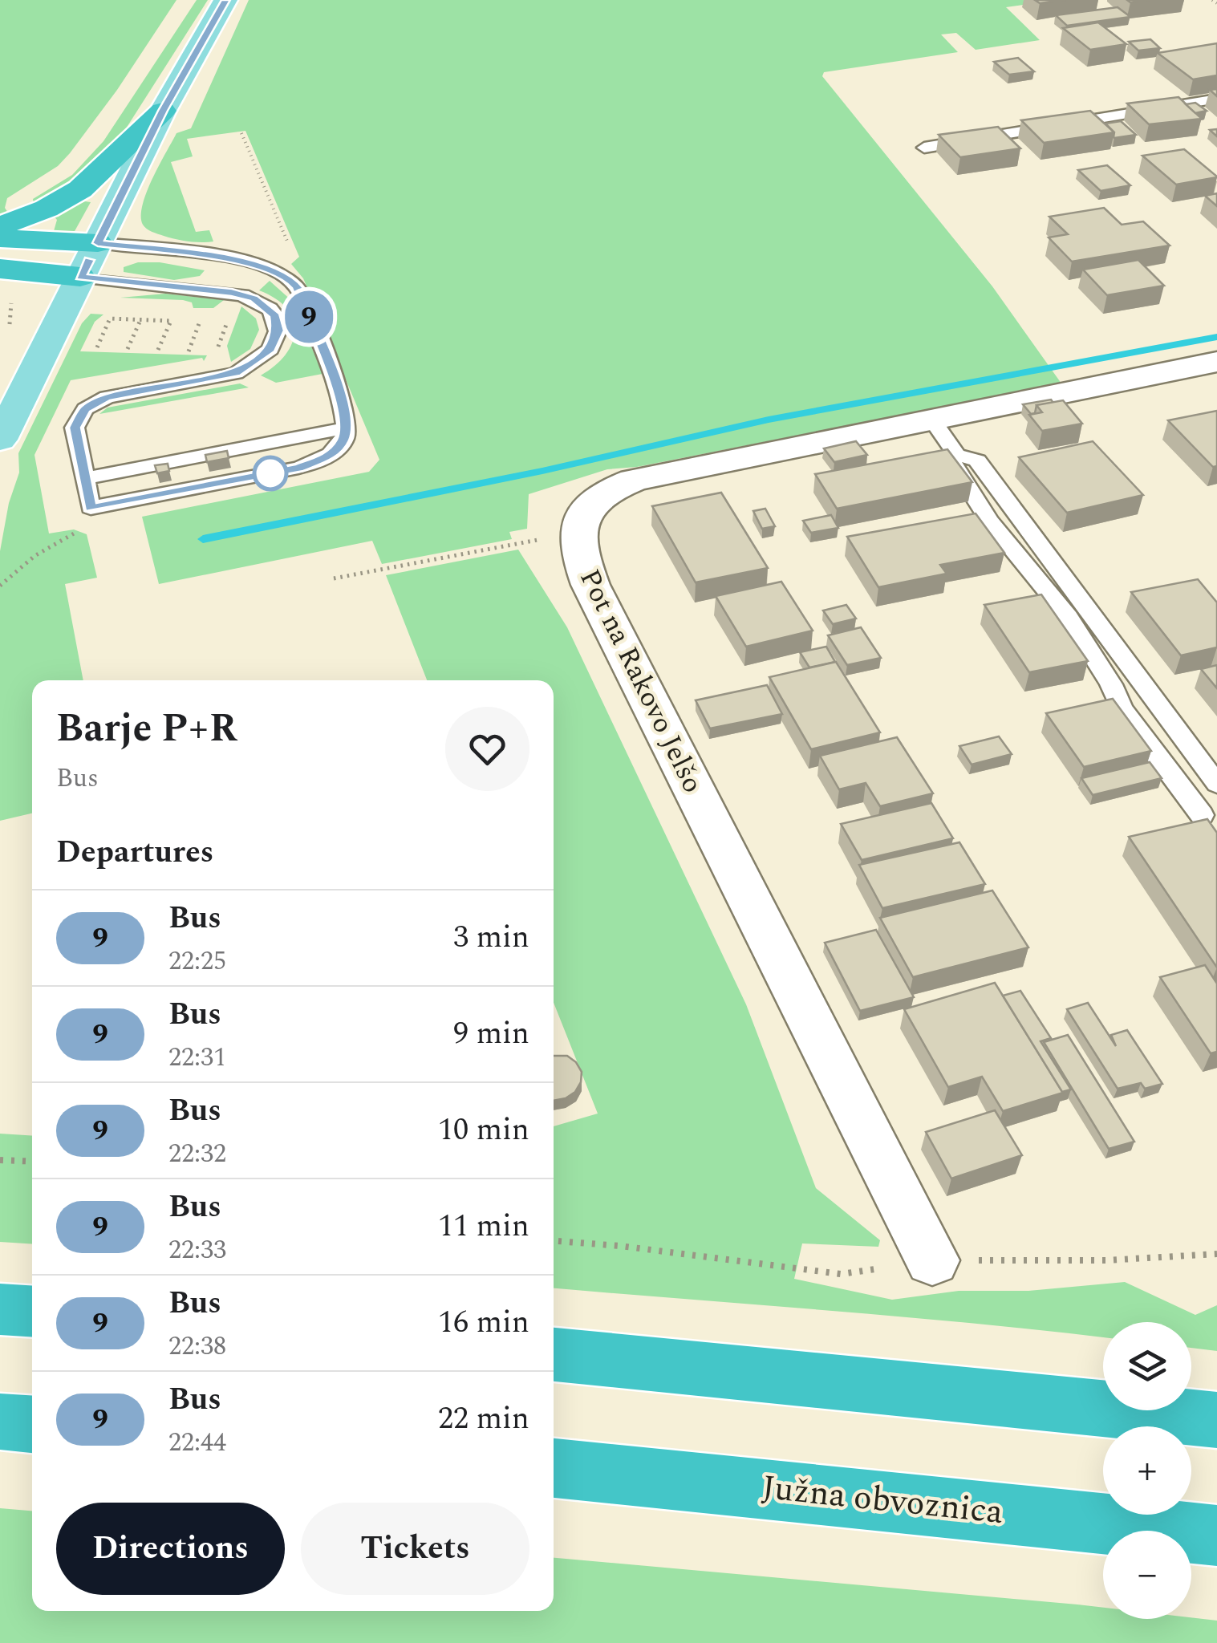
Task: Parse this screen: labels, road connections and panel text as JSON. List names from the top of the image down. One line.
{"streets":{"highway":["Južna obvoznica"],"street":["Pot na Rakovo Jelšo"]},"lines":["bus line 9"],"page":{"on_map":"9","heading":[["Barje P+R","Bus"],"Departures"],"list":[{"mark":"9","name":"Bus","note":"22:25","value":"3 min"},{"mark":"9","name":"Bus","note":"22:31","value":"9 min"},{"mark":"9","name":"Bus","note":"22:32","value":"10 min"},{"mark":"9","name":"Bus","note":"22:33","value":"11 min"},{"mark":"9","name":"Bus","note":"22:38","value":"16 min"},{"mark":"9","name":"Bus","note":"22:44","value":"22 min"}],"map_buttons":["+","−"],"buttons":["Directions","Tickets"]}}
